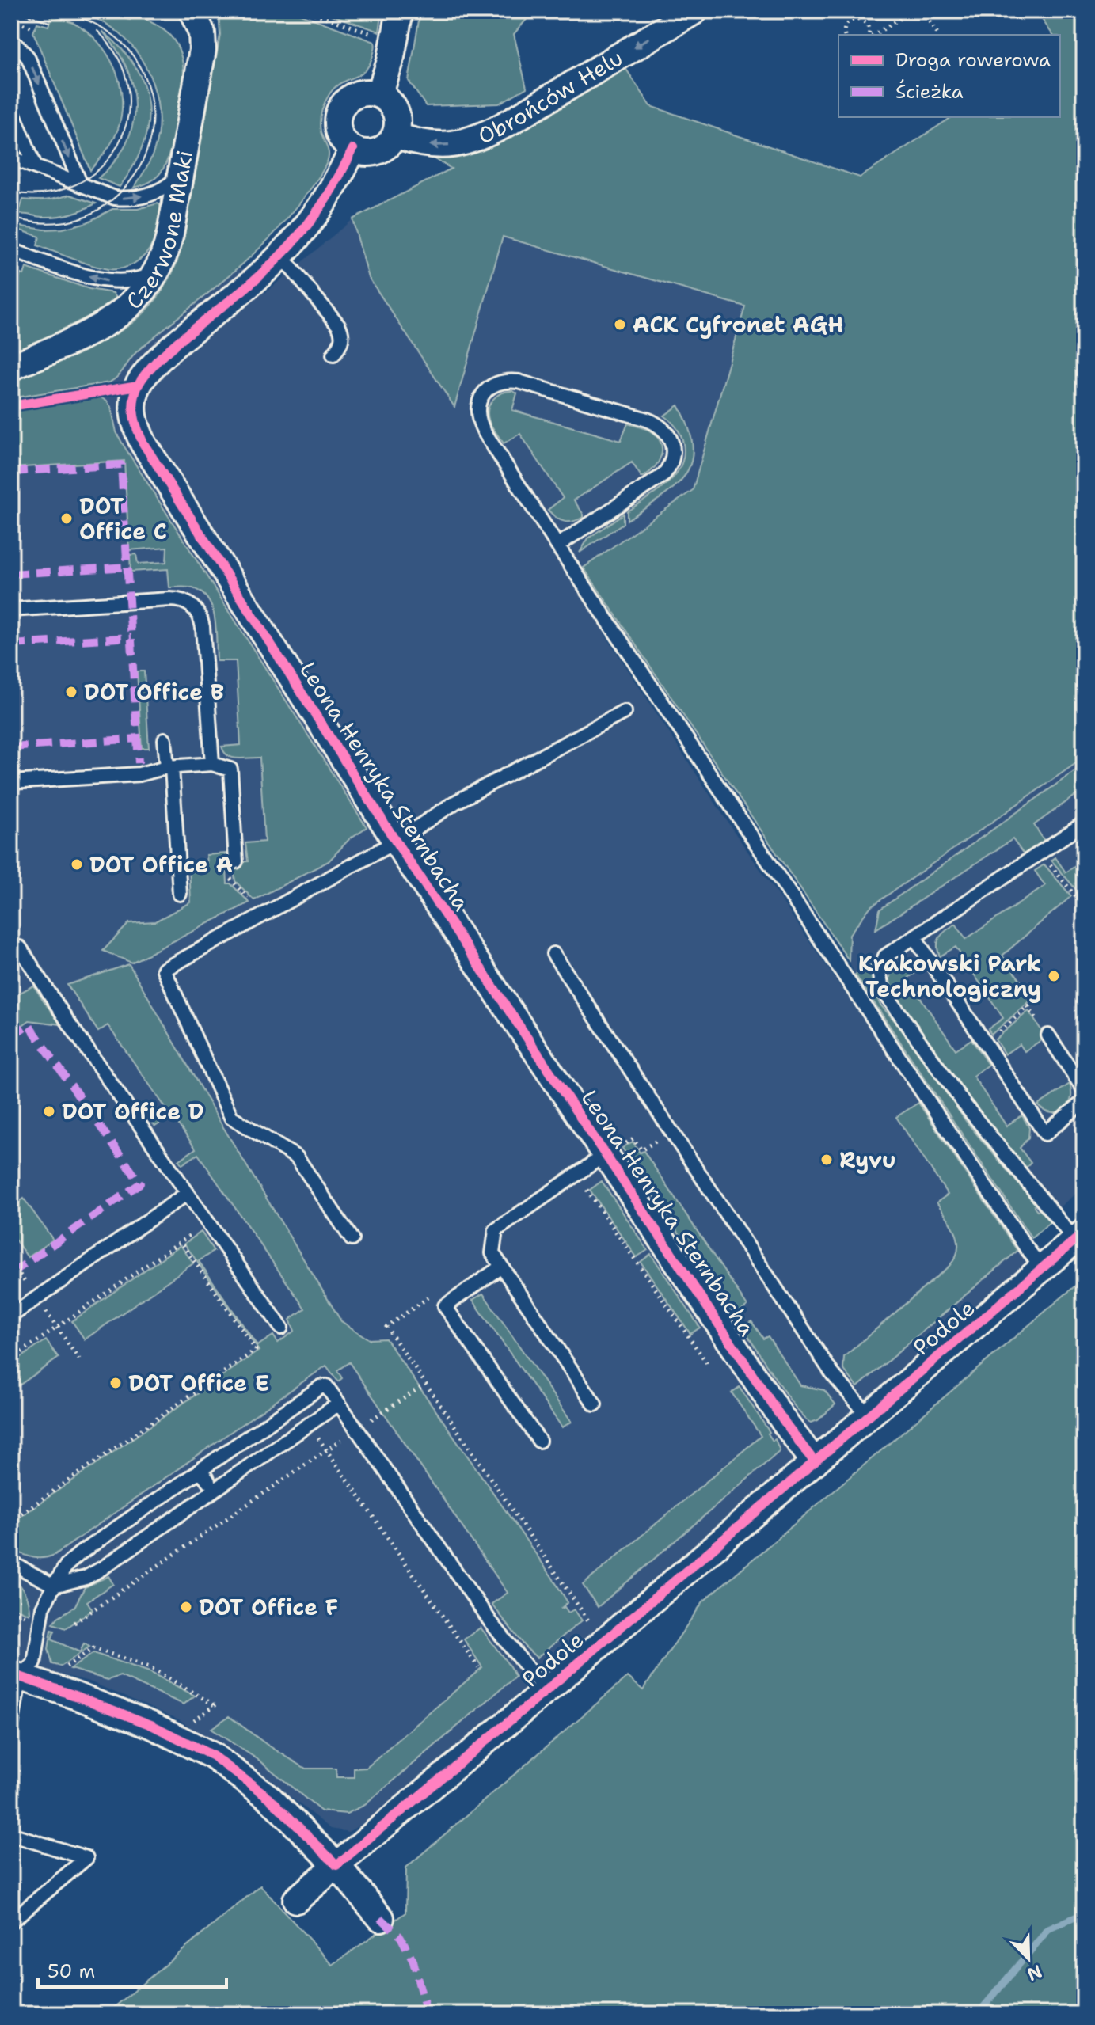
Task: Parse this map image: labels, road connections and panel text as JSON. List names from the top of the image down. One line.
{"streets":{"street":["Obrońców Helu","Czerwone Maki","Leona Henryka Sternbacha","Podole"]},"crossings":[["Obrońców Helu","Leona Henryka Sternbacha"],["Leona Henryka Sternbacha","Podole"]],"one_way":["Obrońców Helu"],"places":["ACK Cyfronet AGH","DOT Office C","DOT Office B","DOT Office A","Krakowski Park Technologiczny","DOT Office D","Ryvu","DOT Office E","DOT Office F"],"legend":["Droga rowerowa","Ścieżka"],"scale_bar":"50 m","north":"bottom right"}
